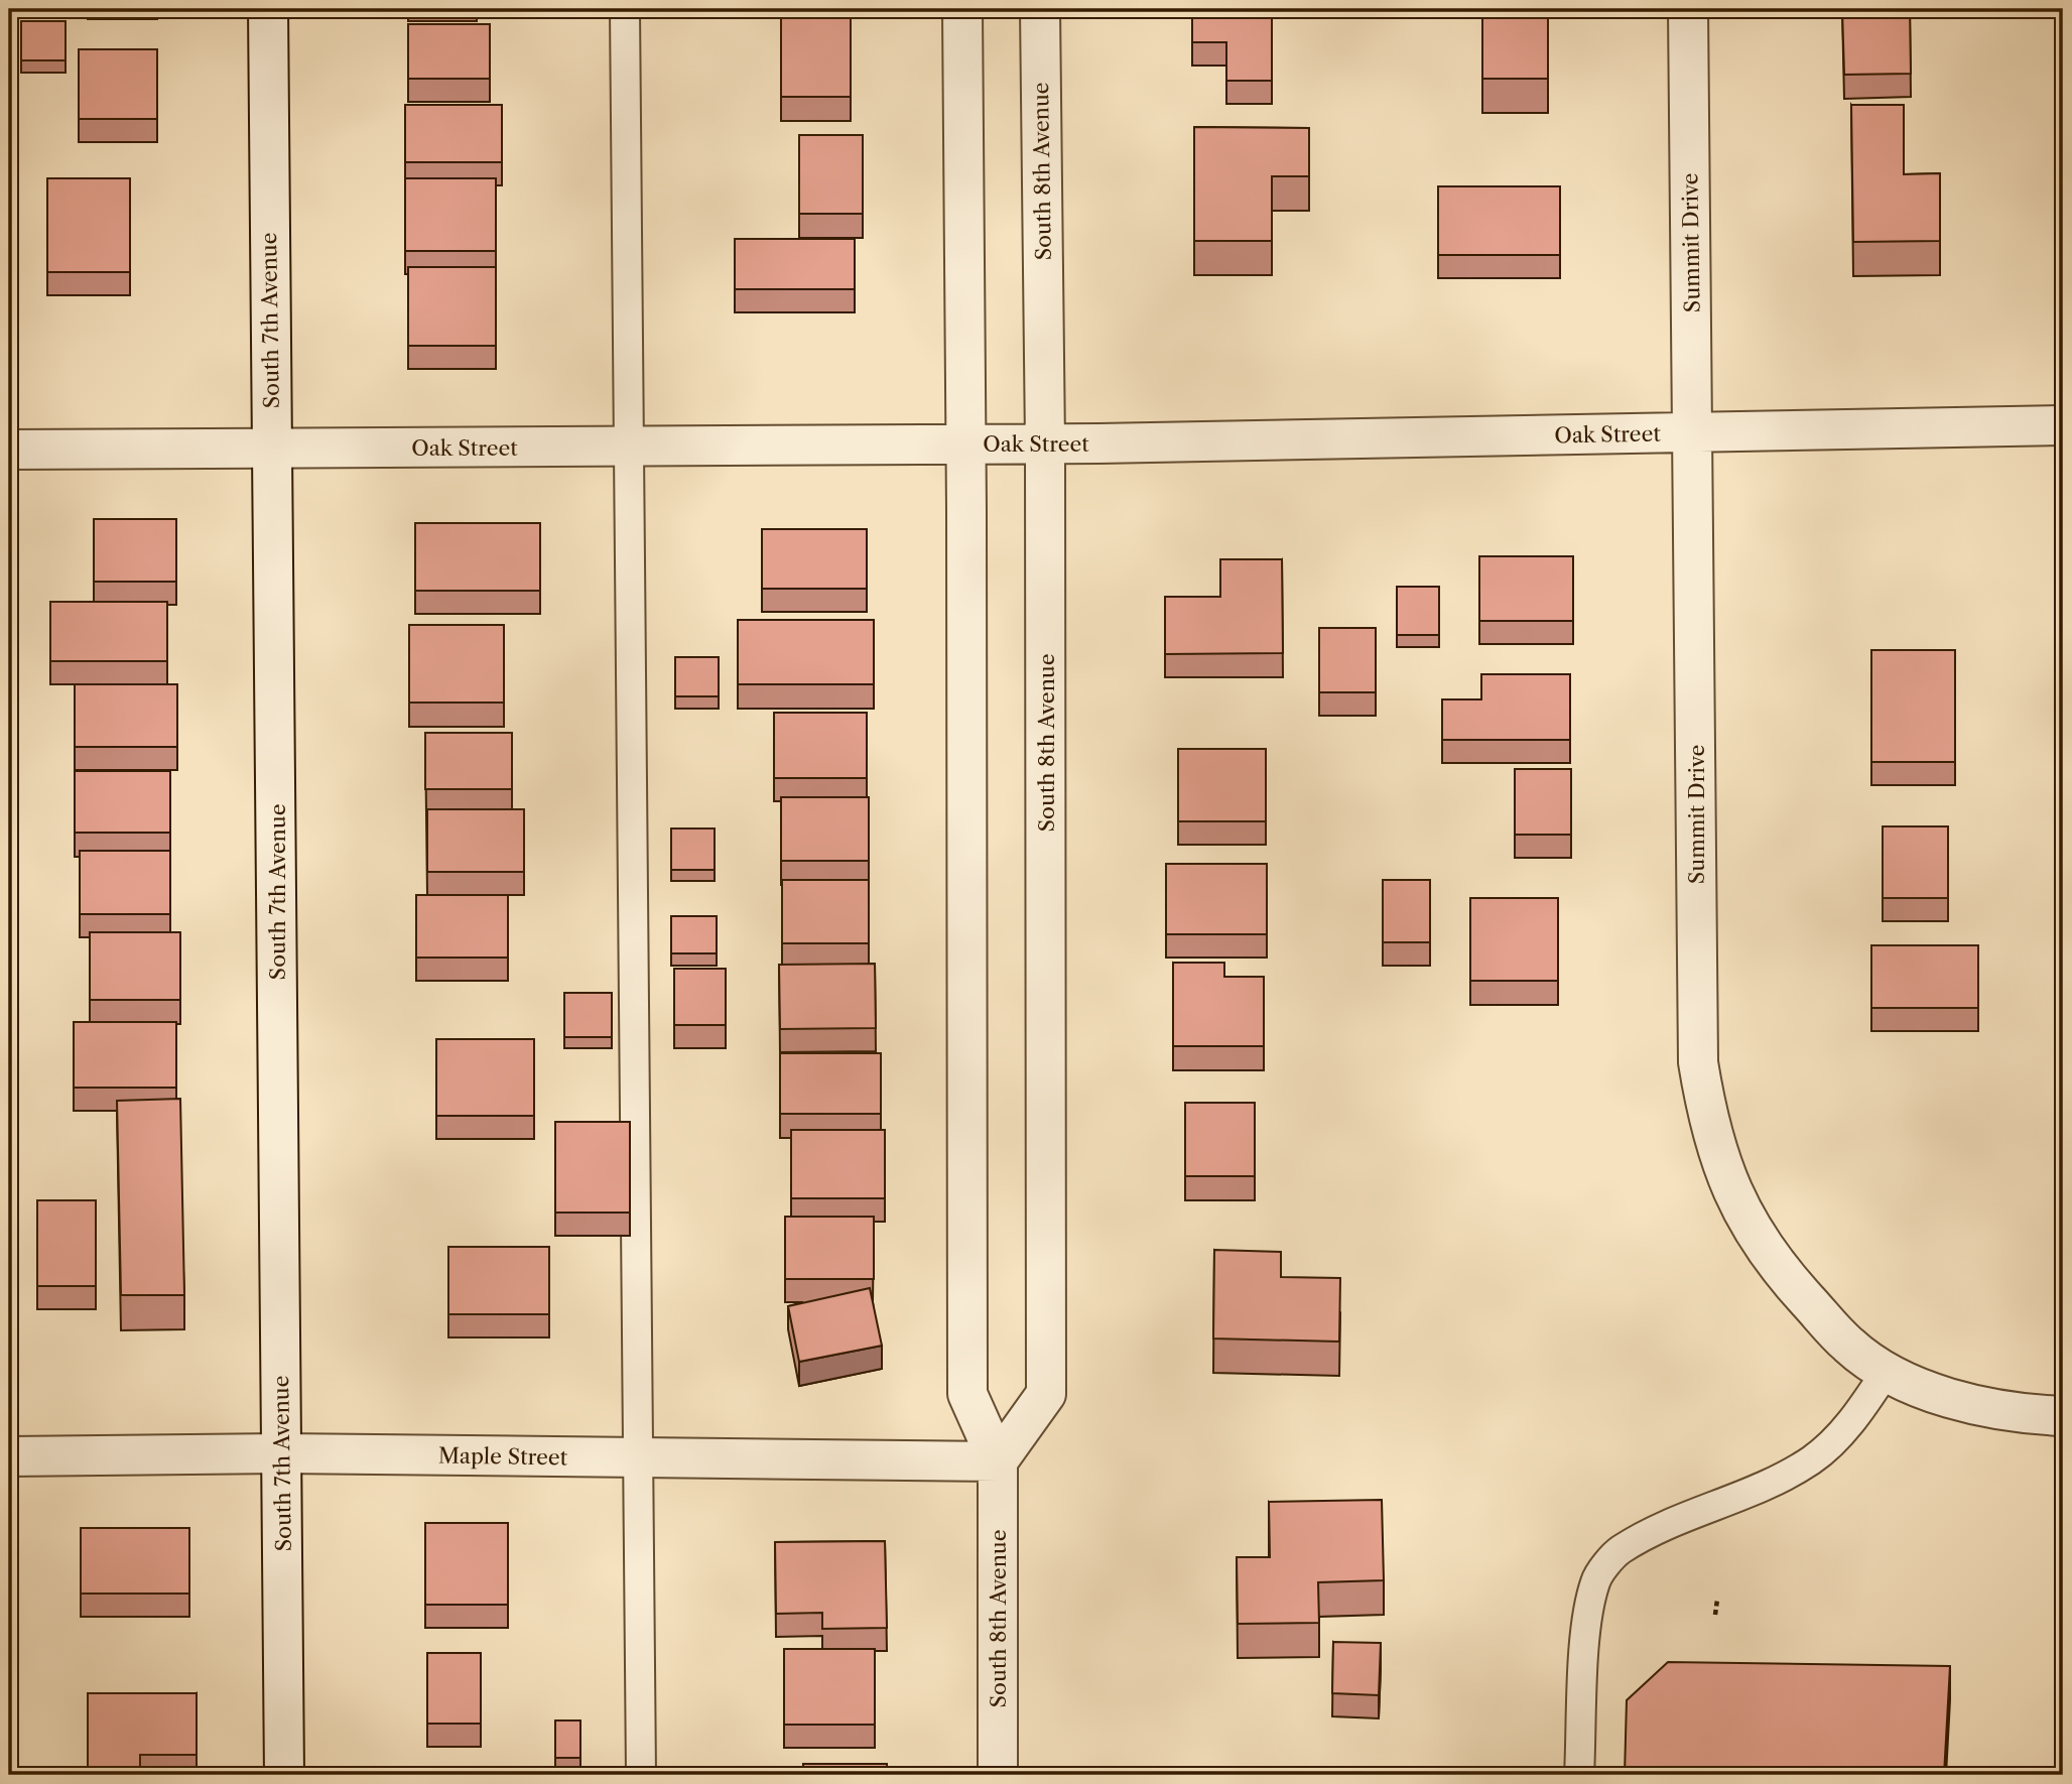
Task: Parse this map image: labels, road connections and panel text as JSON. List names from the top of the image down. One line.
{"streets":{"street":["South 8th Avenue","Summit Drive","South 7th Avenue","Oak Street","Maple Street"]},"crossings":[["South 8th Avenue","Oak Street"],["South 8th Avenue","Maple Street"],["Summit Drive","Oak Street"],["South 7th Avenue","Oak Street"],["South 7th Avenue","Maple Street"]]}
